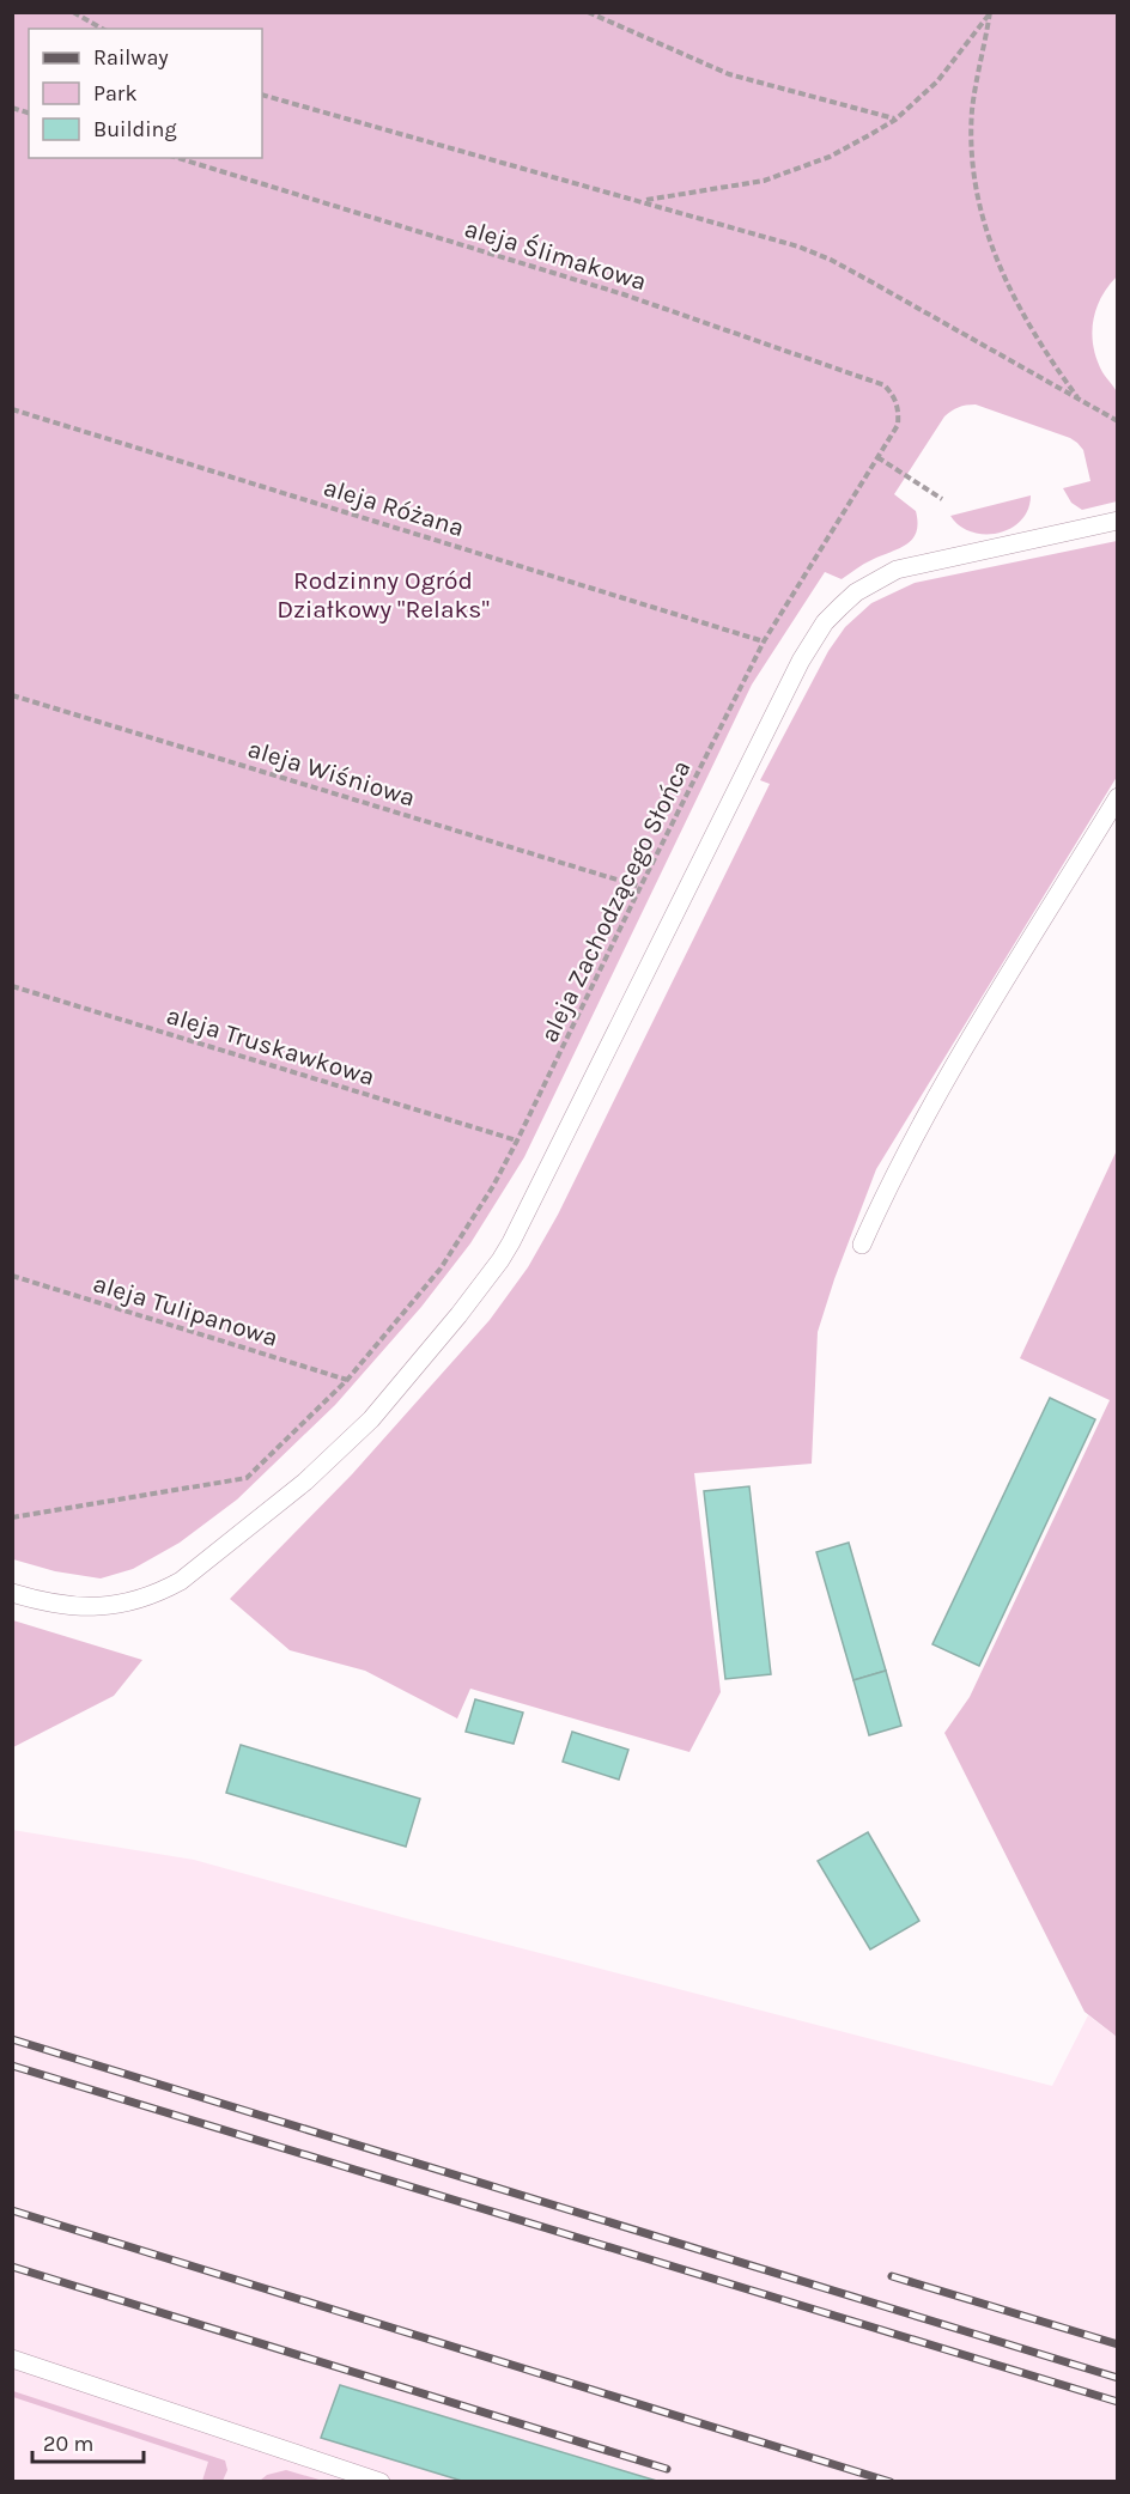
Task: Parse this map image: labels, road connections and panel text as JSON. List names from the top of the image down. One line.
{"streets":{"path":["aleja Ślimakowa","aleja Różana","aleja Wiśniowa","aleja Zachodzącego Słońca","aleja Truskawkowa","aleja Tulipanowa"]},"crossings":[["aleja Ślimakowa","aleja Zachodzącego Słońca"],["aleja Różana","aleja Zachodzącego Słońca"],["aleja Wiśniowa","aleja Zachodzącego Słońca"],["aleja Zachodzącego Słońca","aleja Truskawkowa"],["aleja Zachodzącego Słońca","aleja Tulipanowa"]],"parks":["Rodzinny Ogród Działkowy \"Relaks\""],"legend":["Railway","Park","Building"],"scale_bar":"20 m"}
